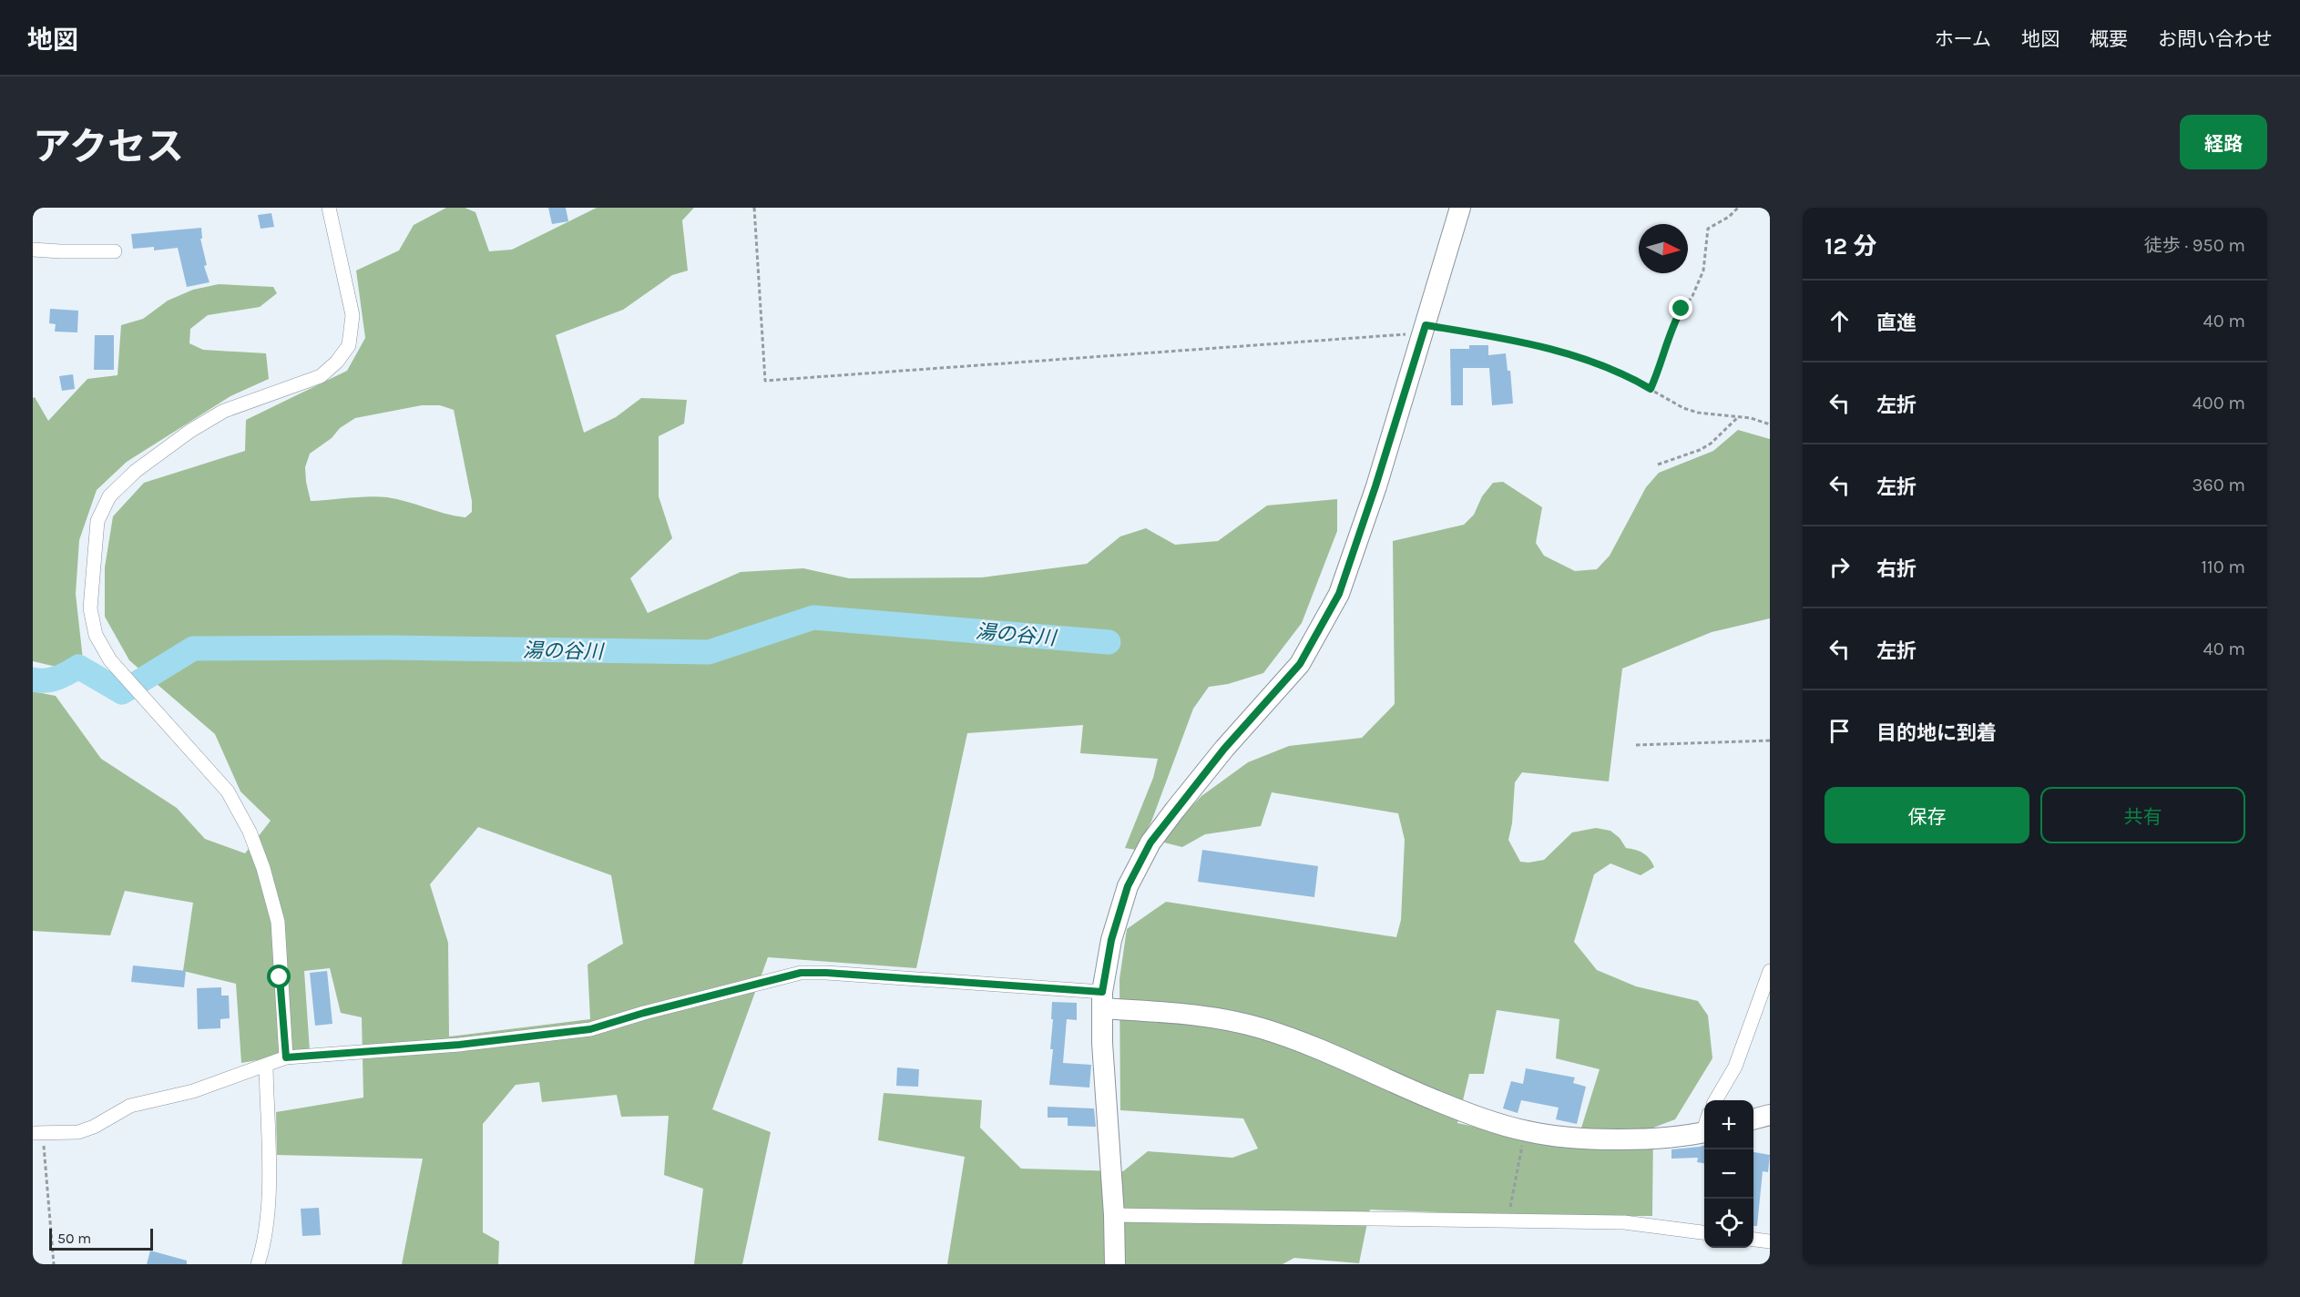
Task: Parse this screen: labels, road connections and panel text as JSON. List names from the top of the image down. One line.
{"water":["湯の谷川"],"scale_bar":"50 m","north":"right","page":{"header":"地図","nav":["ホーム","地図","概要","お問い合わせ"],"title":"アクセス","buttons":["経路",["保存","共有"]],"heading":["12 分","徒歩 · 950 m"],"list":[["直進","40 m"],["左折","400 m"],["左折","360 m"],["右折","110 m"],["左折","40 m"],"目的地に到着"],"map_buttons":["+","−"],"scale":"50 m"}}
